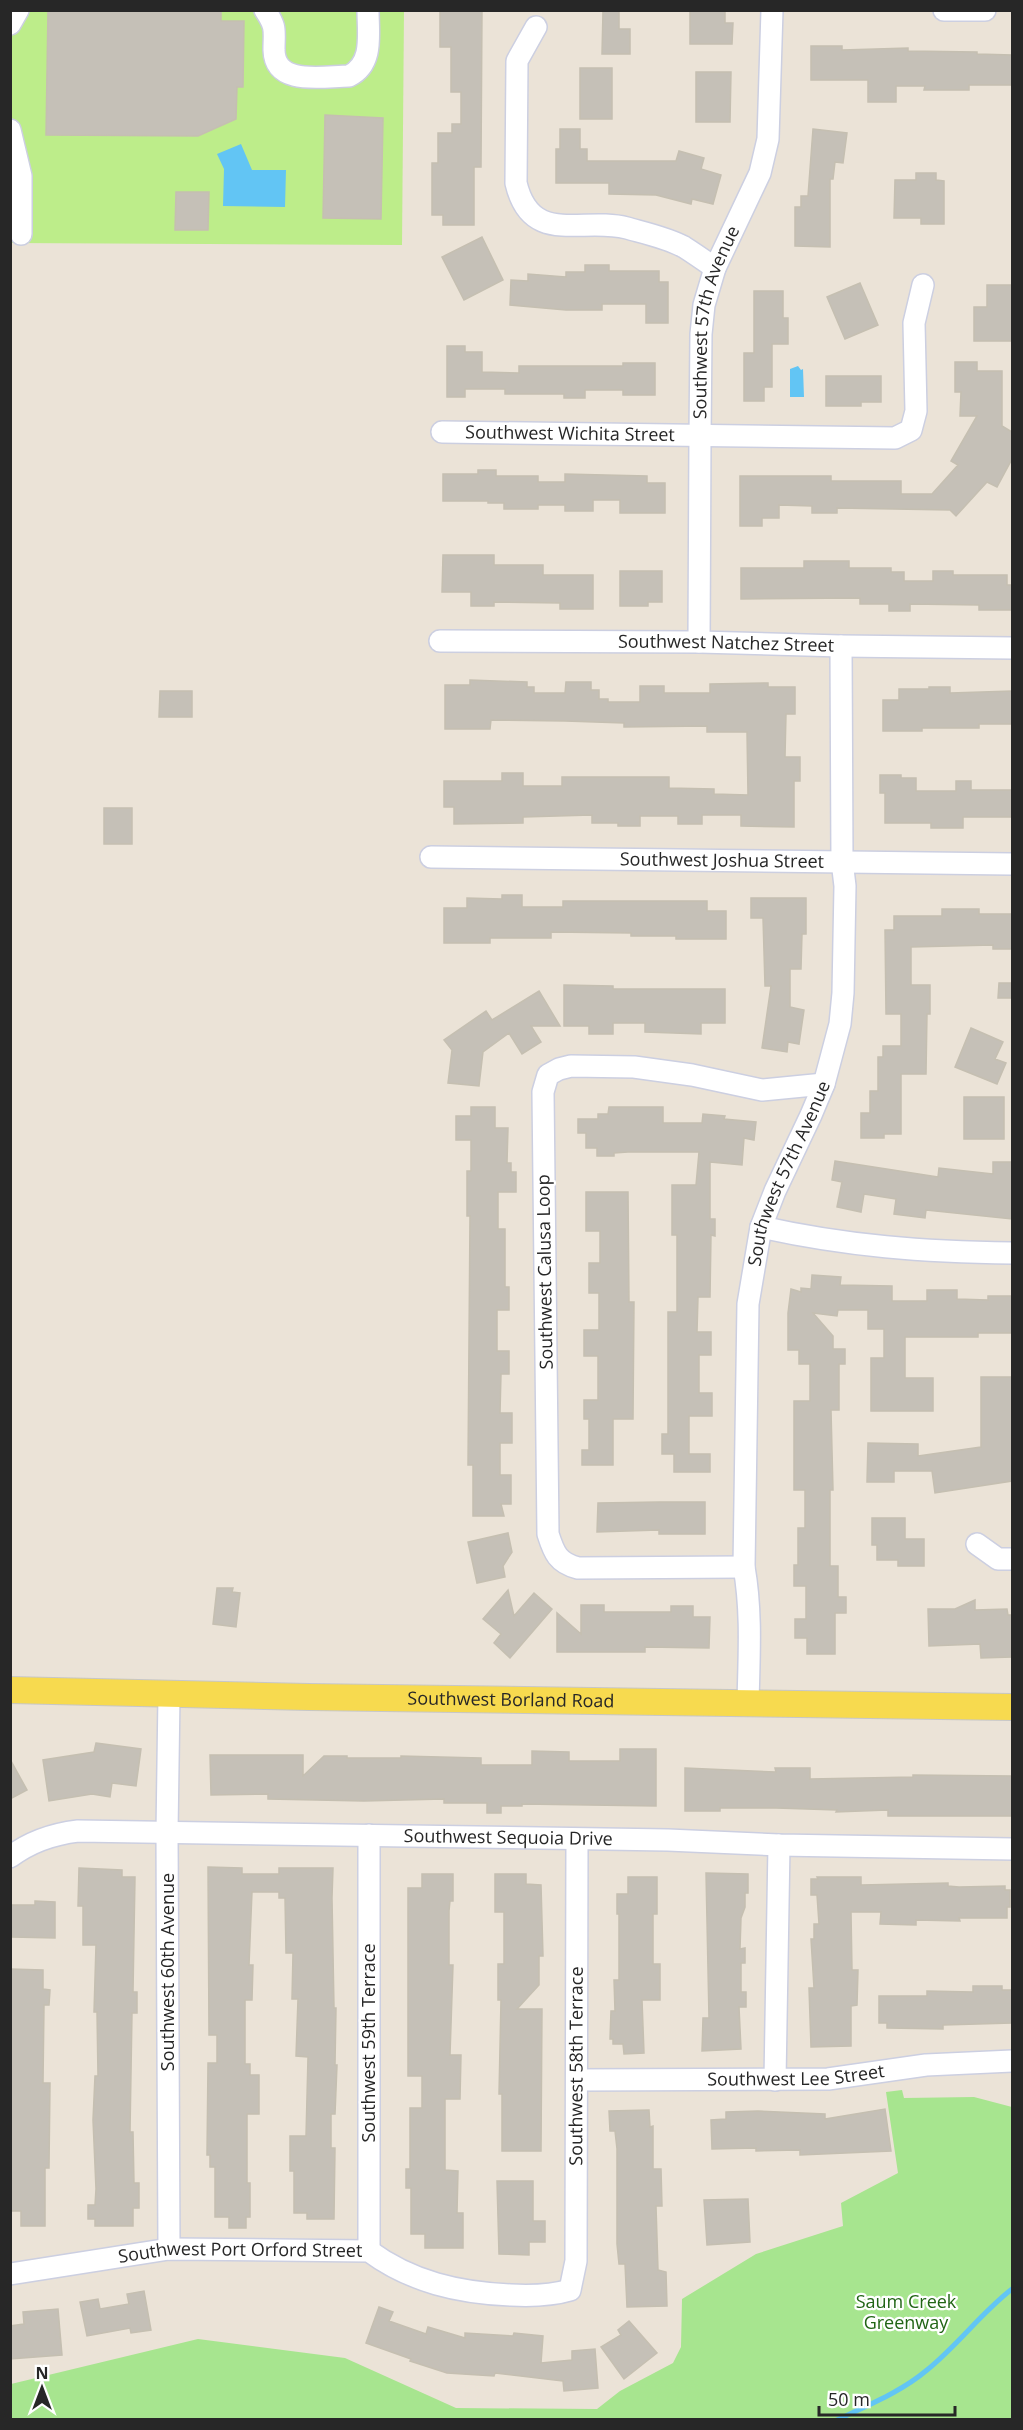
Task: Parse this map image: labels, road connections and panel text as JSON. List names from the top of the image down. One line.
{"streets":{"main road":["Southwest Borland Road"],"street":["Southwest 57th Avenue","Southwest Wichita Street","Southwest Natchez Street","Southwest Joshua Street","Southwest Calusa Loop","Southwest Sequoia Drive","Southwest 60th Avenue","Southwest 59th Terrace","Southwest 58th Terrace","Southwest Lee Street","Southwest Port Orford Street"]},"crossings":[["Southwest 57th Avenue","Southwest Wichita Street"],["Southwest 57th Avenue","Southwest Natchez Street"],["Southwest 57th Avenue","Southwest Joshua Street"],["Southwest 57th Avenue","Southwest Calusa Loop"],["Southwest 57th Avenue","Southwest Borland Road"],["Southwest Borland Road","Southwest 60th Avenue"],["Southwest Sequoia Drive","Southwest 60th Avenue"],["Southwest Sequoia Drive","Southwest 59th Terrace"],["Southwest Sequoia Drive","Southwest 58th Terrace"],["Southwest 60th Avenue","Southwest Port Orford Street"],["Southwest 59th Terrace","Southwest Port Orford Street"],["Southwest 58th Terrace","Southwest Lee Street"],["Southwest 58th Terrace","Southwest Port Orford Street"]],"parks":["Saum Creek Greenway"],"scale_bar":"50 m","north":"top"}
